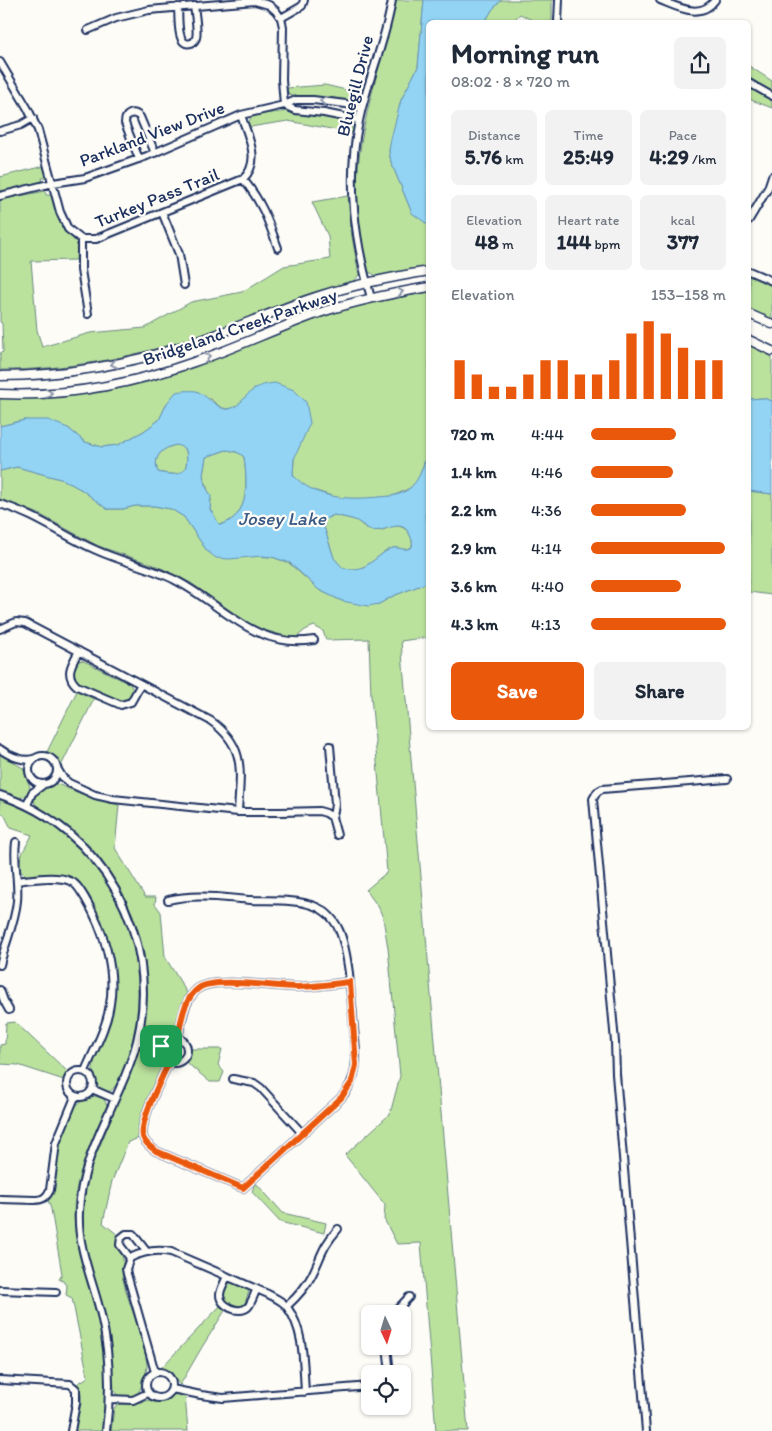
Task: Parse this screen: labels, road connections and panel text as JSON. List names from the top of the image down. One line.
{"streets":{"main road":["Bridgeland Creek Parkway"],"street":["Bluegill Drive","Parkland View Drive","Turkey Pass Trail"]},"crossings":[["Bluegill Drive","Parkland View Drive"],["Bluegill Drive","Bridgeland Creek Parkway"]],"water":["Josey Lake"],"north":"bottom","page":{"heading":["Morning run","08:02 · 8 × 720 m"],"stats":[["Distance","5.76 km"],["Time","25:49"],["Pace","4:29 /km"],["Elevation","48 m"],["Heart rate","144 bpm"],["kcal","377"]],"chart":["Elevation","153–158 m"],"list":[{"name":"720 m","note":"4:44"},{"name":"1.4 km","note":"4:46"},{"name":"2.2 km","note":"4:36"},{"name":"2.9 km","note":"4:14"},{"name":"3.6 km","note":"4:40"},{"name":"4.3 km","note":"4:13"}],"buttons":["Save","Share"]}}
